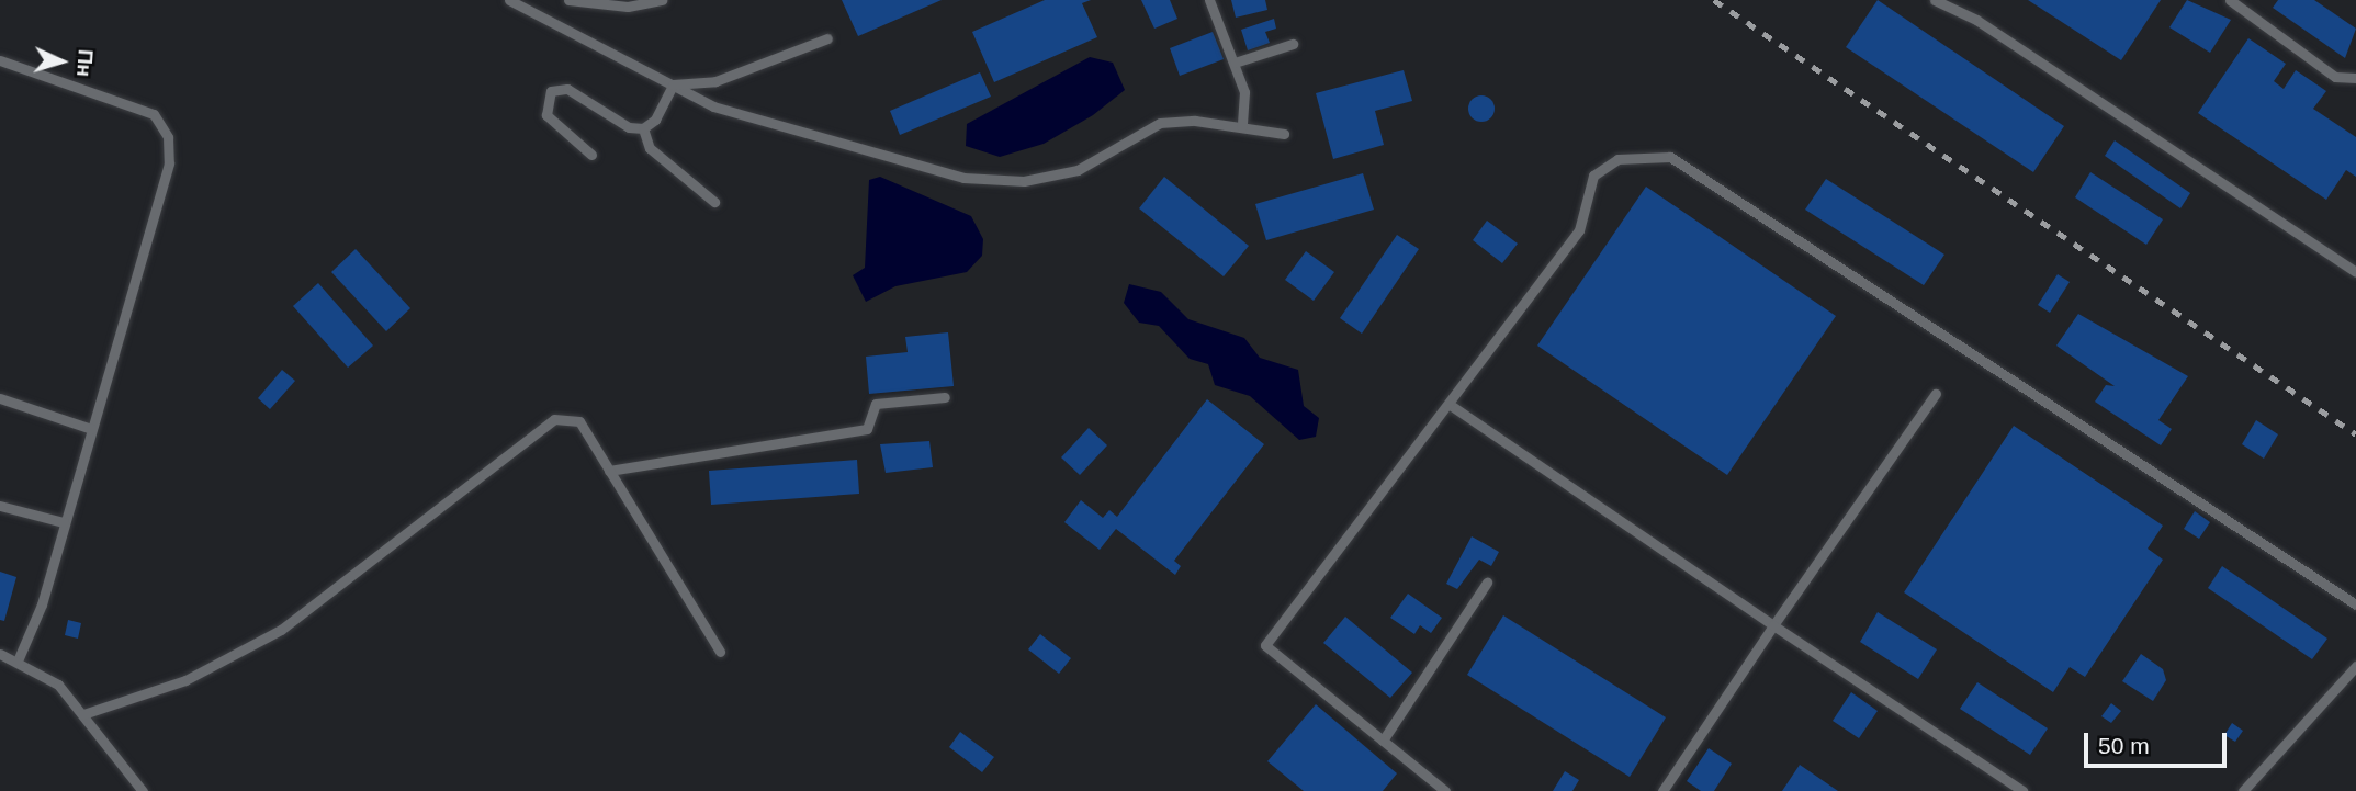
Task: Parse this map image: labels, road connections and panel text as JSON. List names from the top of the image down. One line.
{"scale_bar":"50 m","north":"right"}
